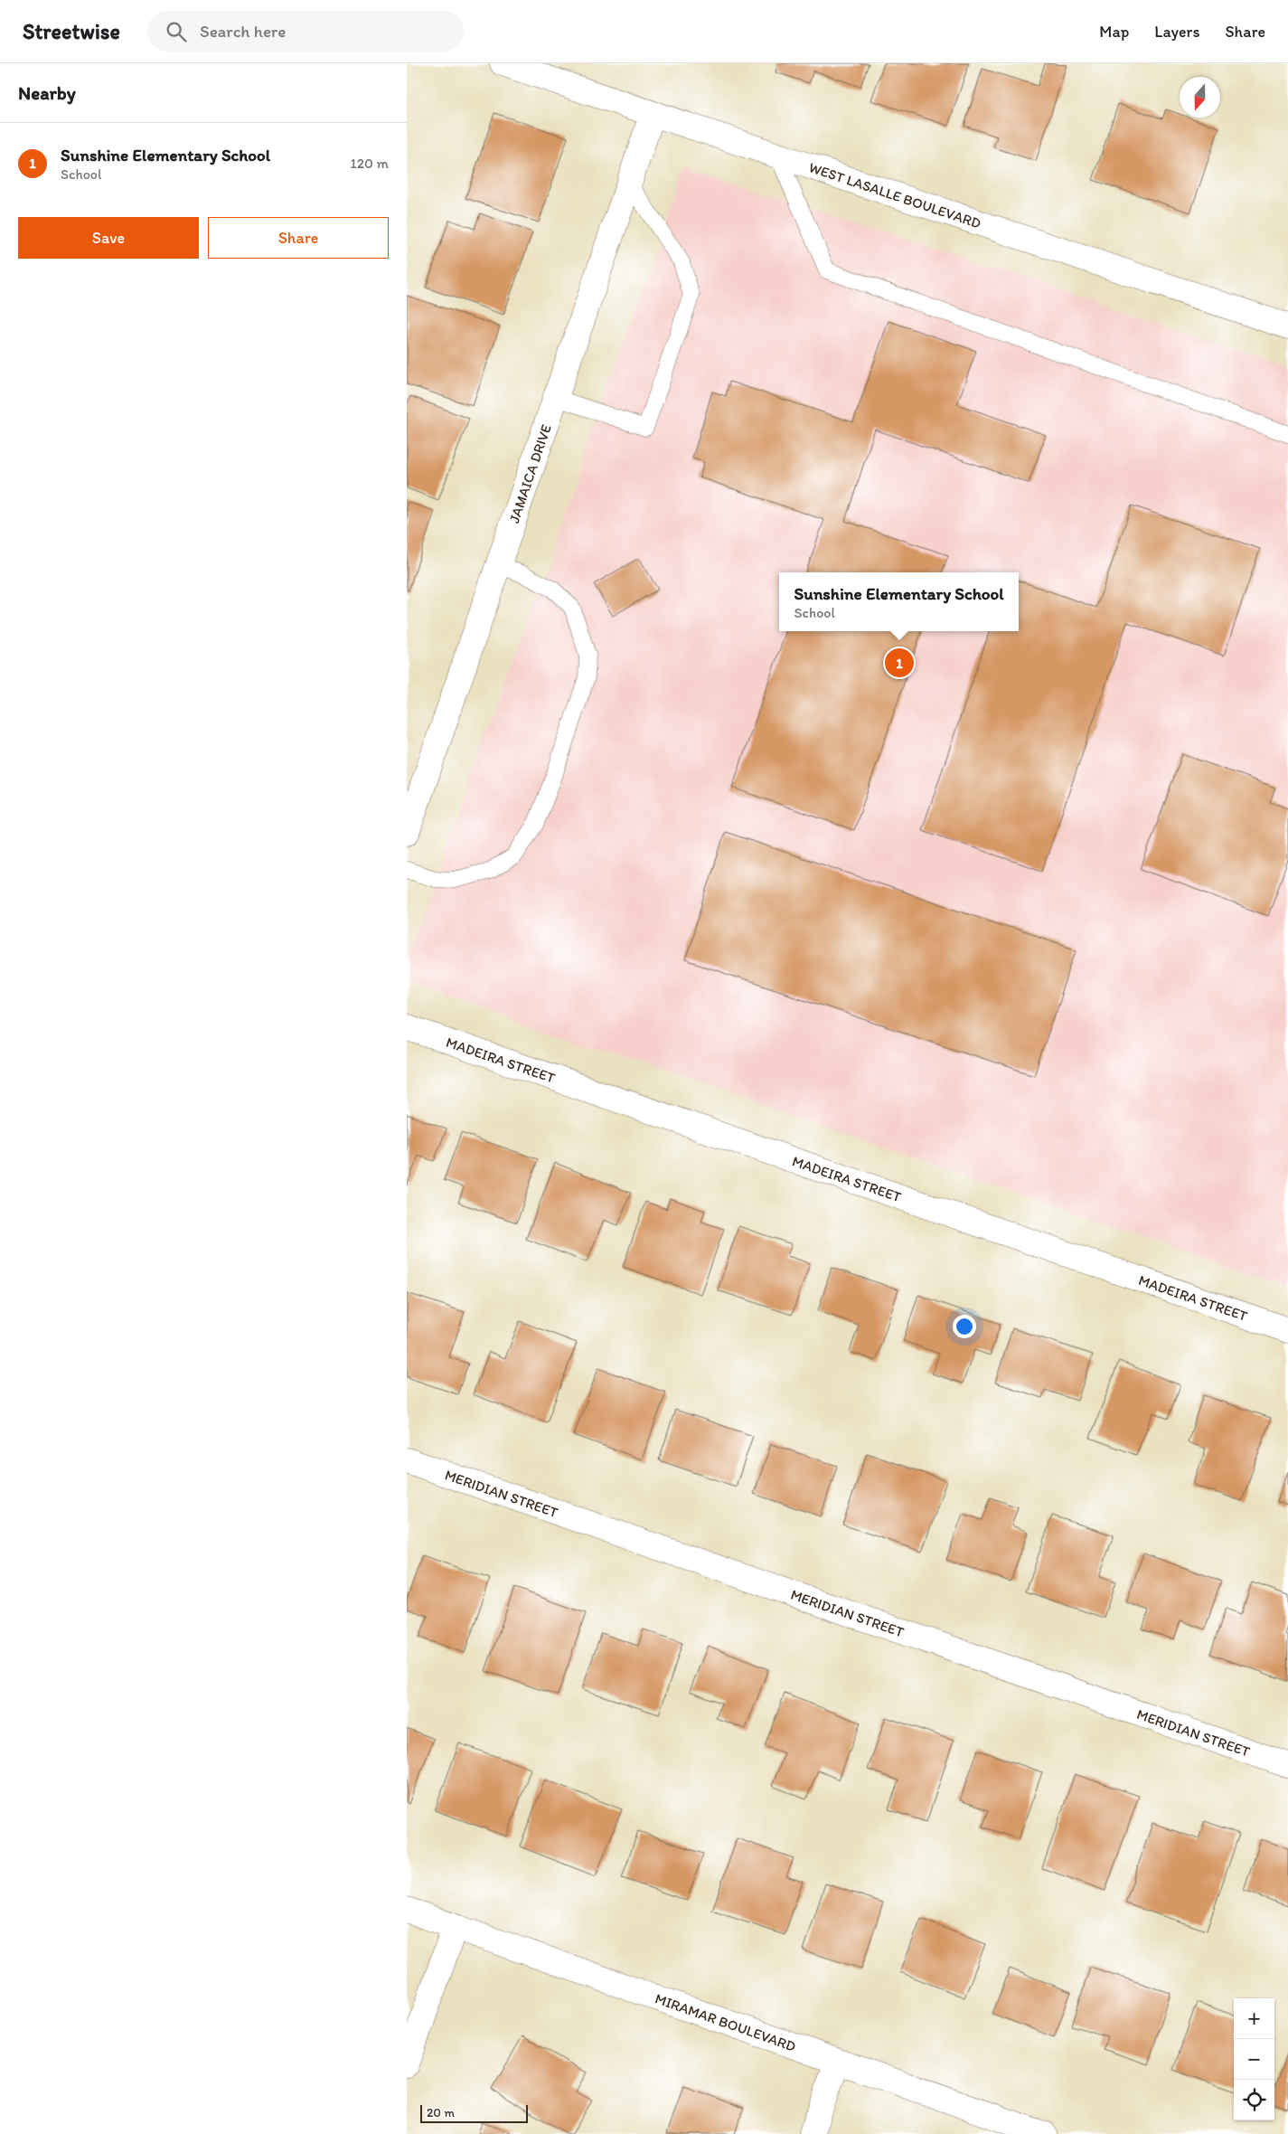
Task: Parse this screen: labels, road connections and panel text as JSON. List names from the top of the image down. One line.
{"streets":{"street":["WEST LASALLE BOULEVARD","JAMAICA DRIVE","MADEIRA STREET","MERIDIAN STREET","MIRAMAR BOULEVARD"]},"crossings":[["WEST LASALLE BOULEVARD","JAMAICA DRIVE"]],"scale_bar":"20 m","north":"bottom","page":{"header":"Streetwise","search":"Search here","nav":["Map","Layers","Share"],"heading":"Nearby","list":[{"mark":"1","name":"Sunshine Elementary School","note":"School","value":"120 m"}],"buttons":["Save","Share"],"popup":["Sunshine Elementary School","School"],"pins":"1","map_buttons":["+","−"],"scale":"20 m"}}
